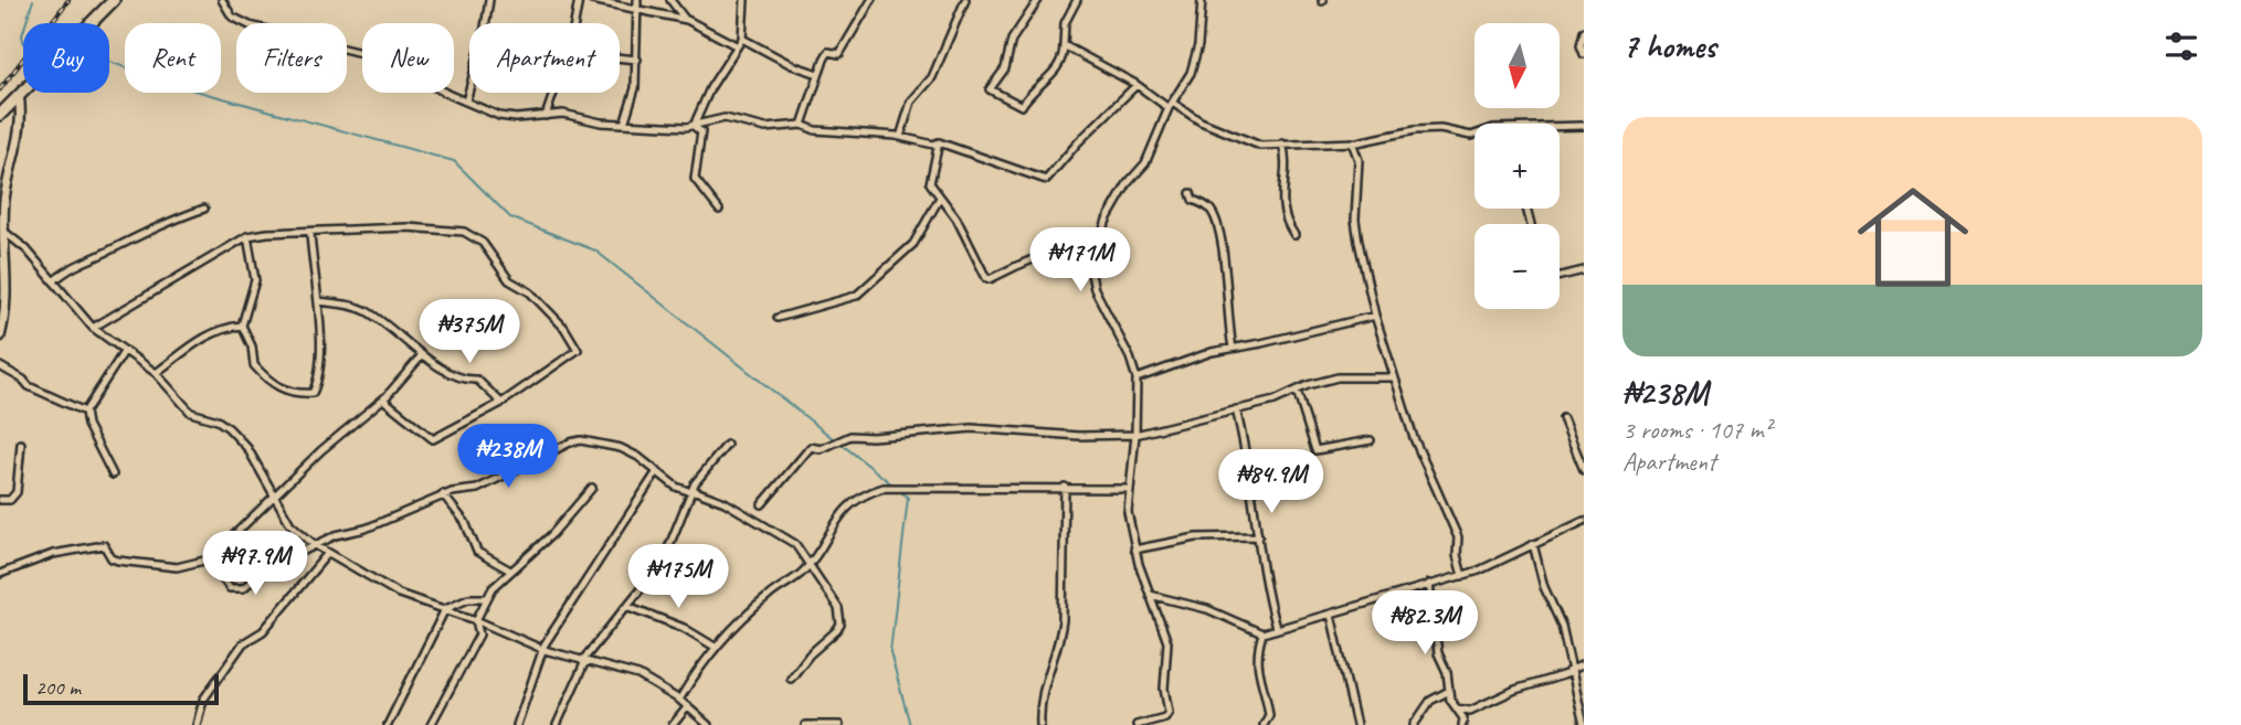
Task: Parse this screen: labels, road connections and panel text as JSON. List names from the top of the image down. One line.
{"scale_bar":"200 m","north":"bottom","page":{"heading":"7 homes","map_buttons":["+","−"],"chip":["Buy","Rent","Filters","New","Apartment"],"list":[{"name":"₦238M","note":"3 rooms · 107 m² · Apartment"}],"price":["₦171M","₦375M","₦238M","₦84.9M","₦97.9M","₦175M","₦82.3M"],"scale":"200 m"}}
